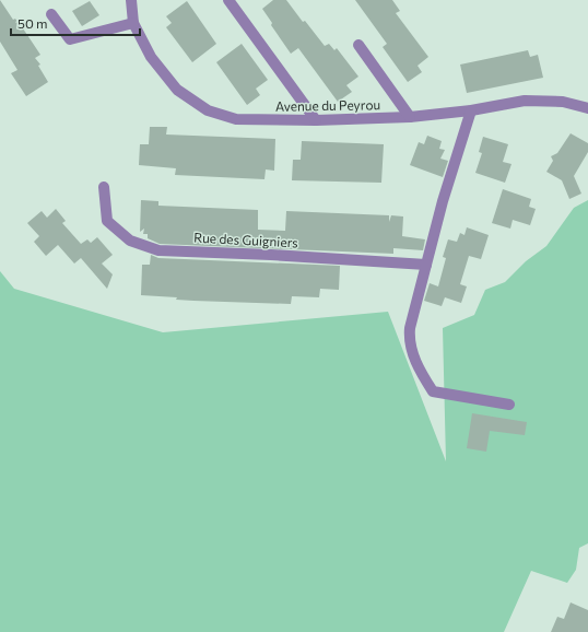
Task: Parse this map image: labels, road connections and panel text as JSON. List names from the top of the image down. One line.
{"streets":{"street":["Avenue du Peyrou","Rue des Guigniers"]},"scale_bar":"50 m"}
